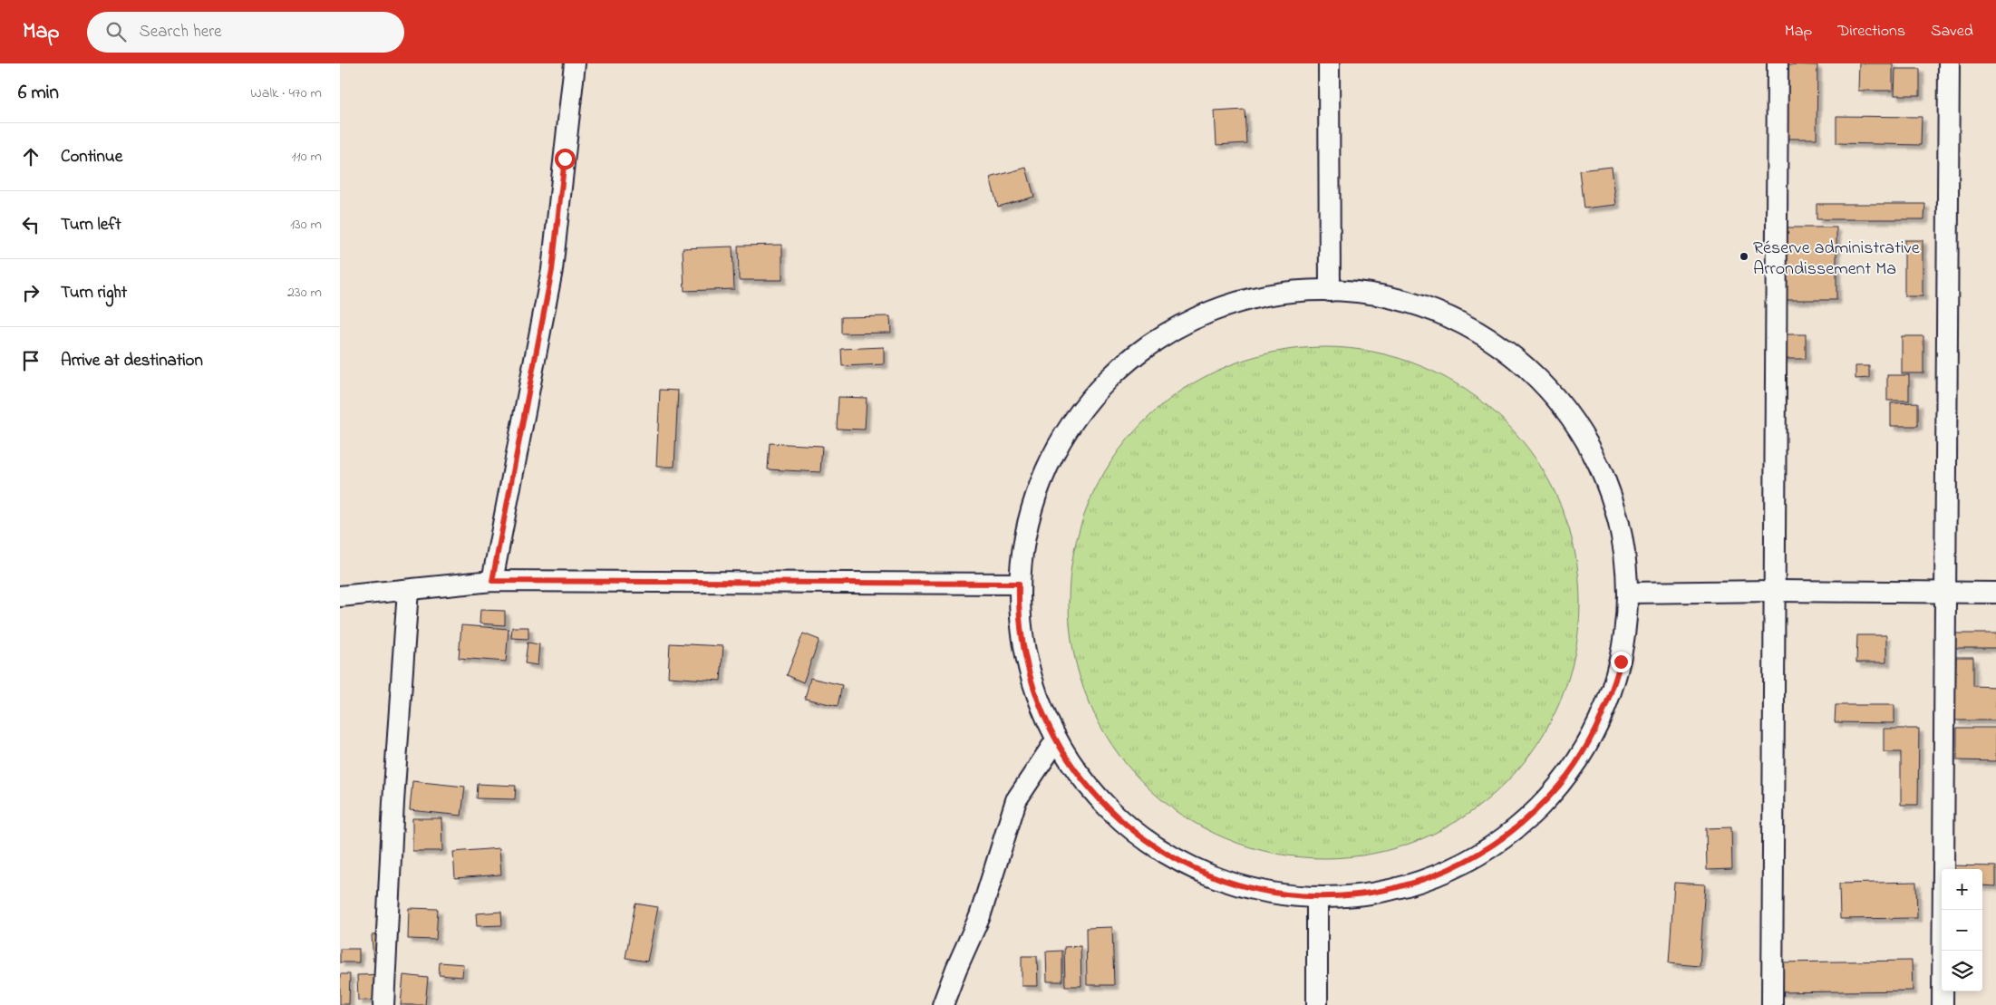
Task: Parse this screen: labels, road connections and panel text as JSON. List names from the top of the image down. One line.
{"places":["Réserve administrative Arrondissement Ma"],"page":{"header":"Map","search":"Search here","nav":["Map","Directions","Saved"],"heading":["6 min","Walk · 470 m"],"list":[["Continue","110 m"],["Turn left","130 m"],["Turn right","230 m"],"Arrive at destination"],"map_buttons":["+","−"]}}
